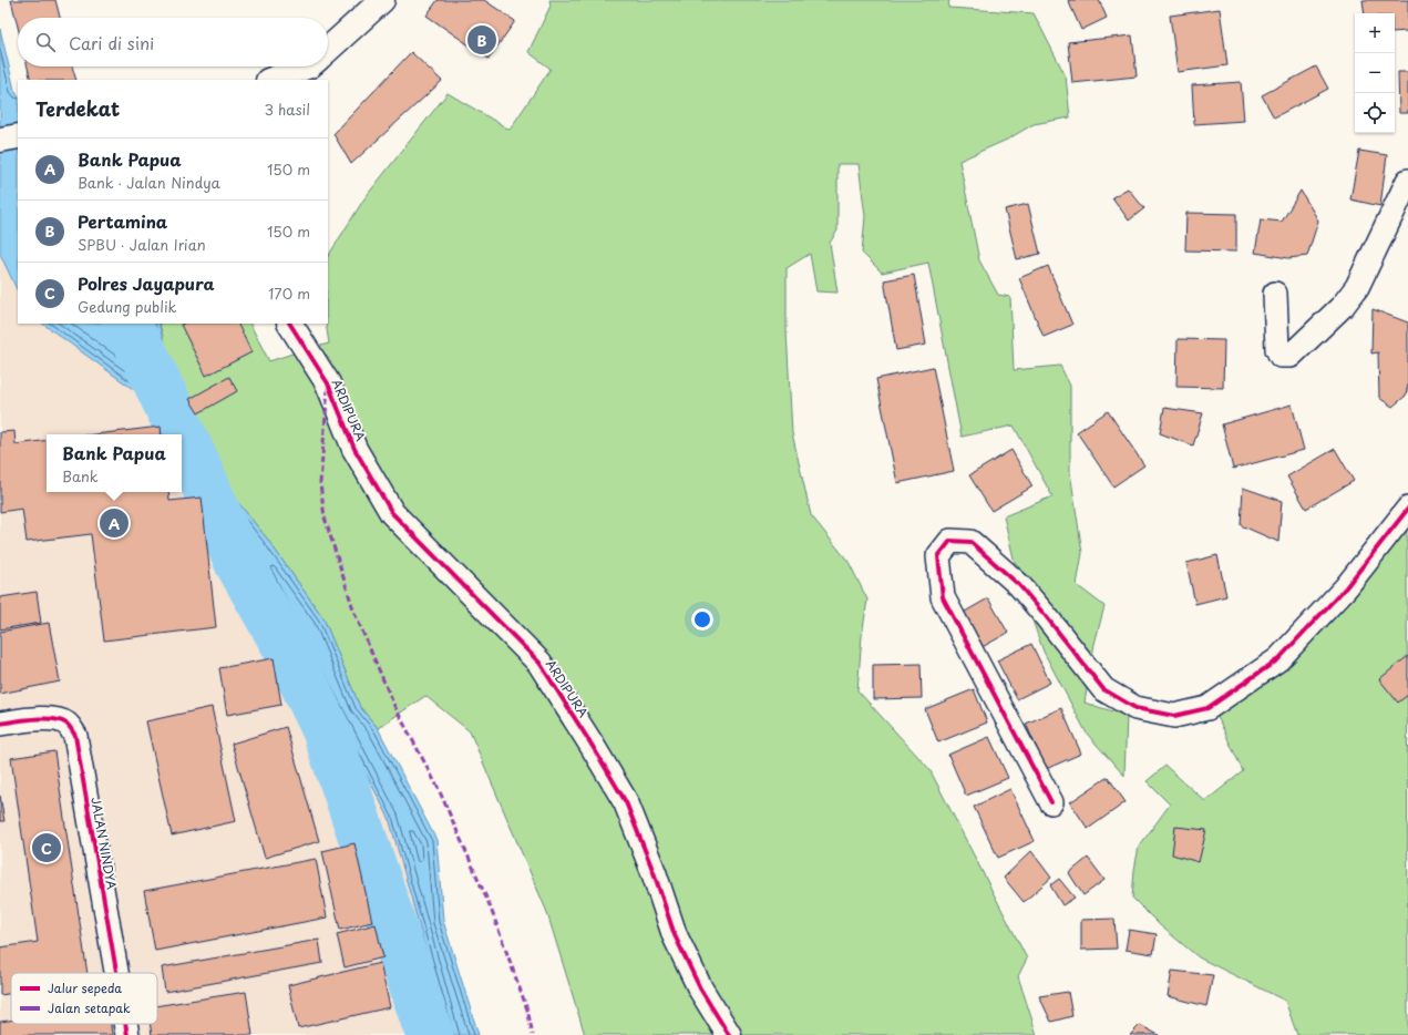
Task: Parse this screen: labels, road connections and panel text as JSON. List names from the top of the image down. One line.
{"streets":{"street":["ARDIPURA","JALAN NINDYA"]},"legend":["Jalur sepeda","Jalan setapak"],"page":{"map_buttons":["+","−"],"search":"Cari di sini","pins":["B","A","C"],"heading":["Terdekat","3 hasil"],"list":[{"mark":"A","name":"Bank Papua","note":"Bank · Jalan Nindya","value":"150 m"},{"mark":"B","name":"Pertamina","note":"SPBU · Jalan Irian","value":"150 m"},{"mark":"C","name":"Polres Jayapura","note":"Gedung publik","value":"170 m"}],"popup":["Bank Papua","Bank"]}}
